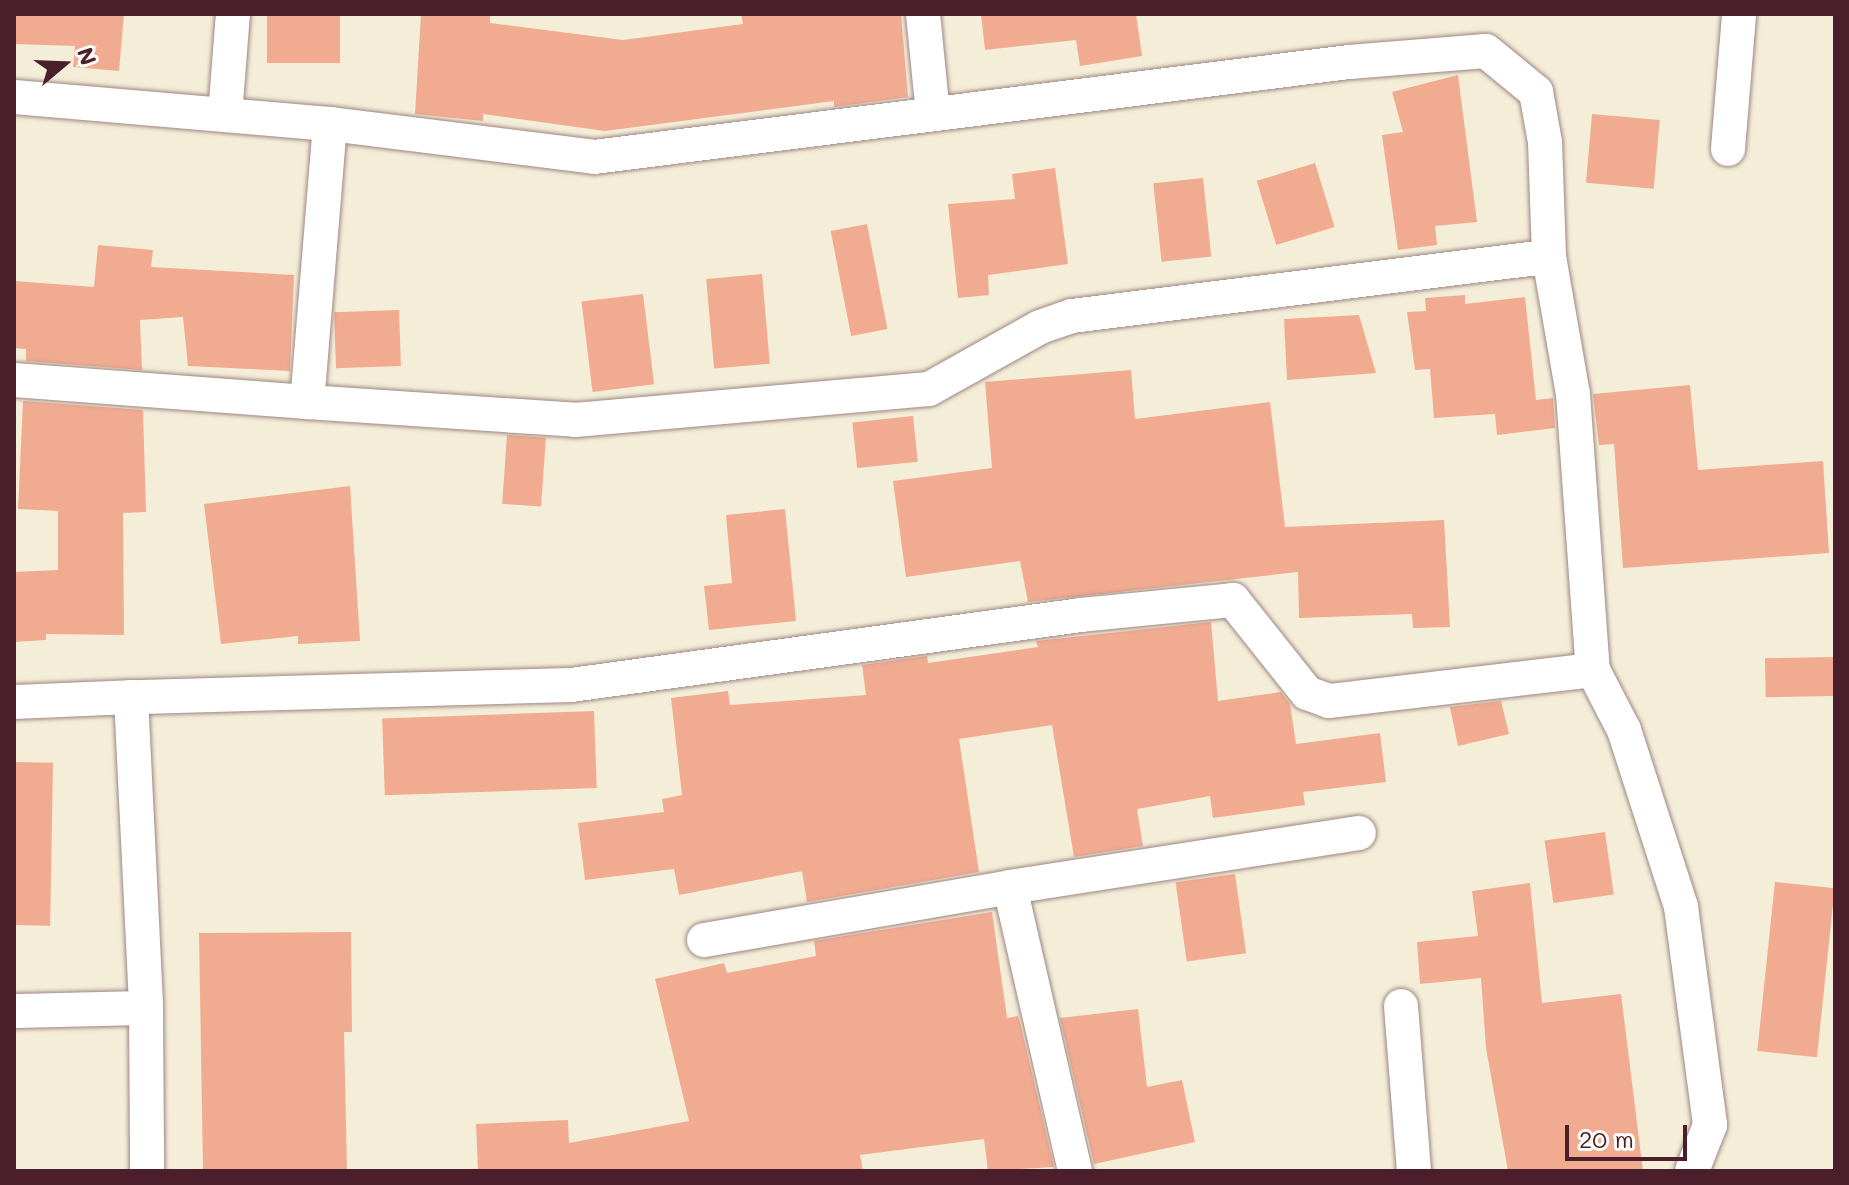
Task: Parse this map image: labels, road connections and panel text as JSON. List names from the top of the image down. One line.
{"scale_bar":"20 m","north":"right"}
